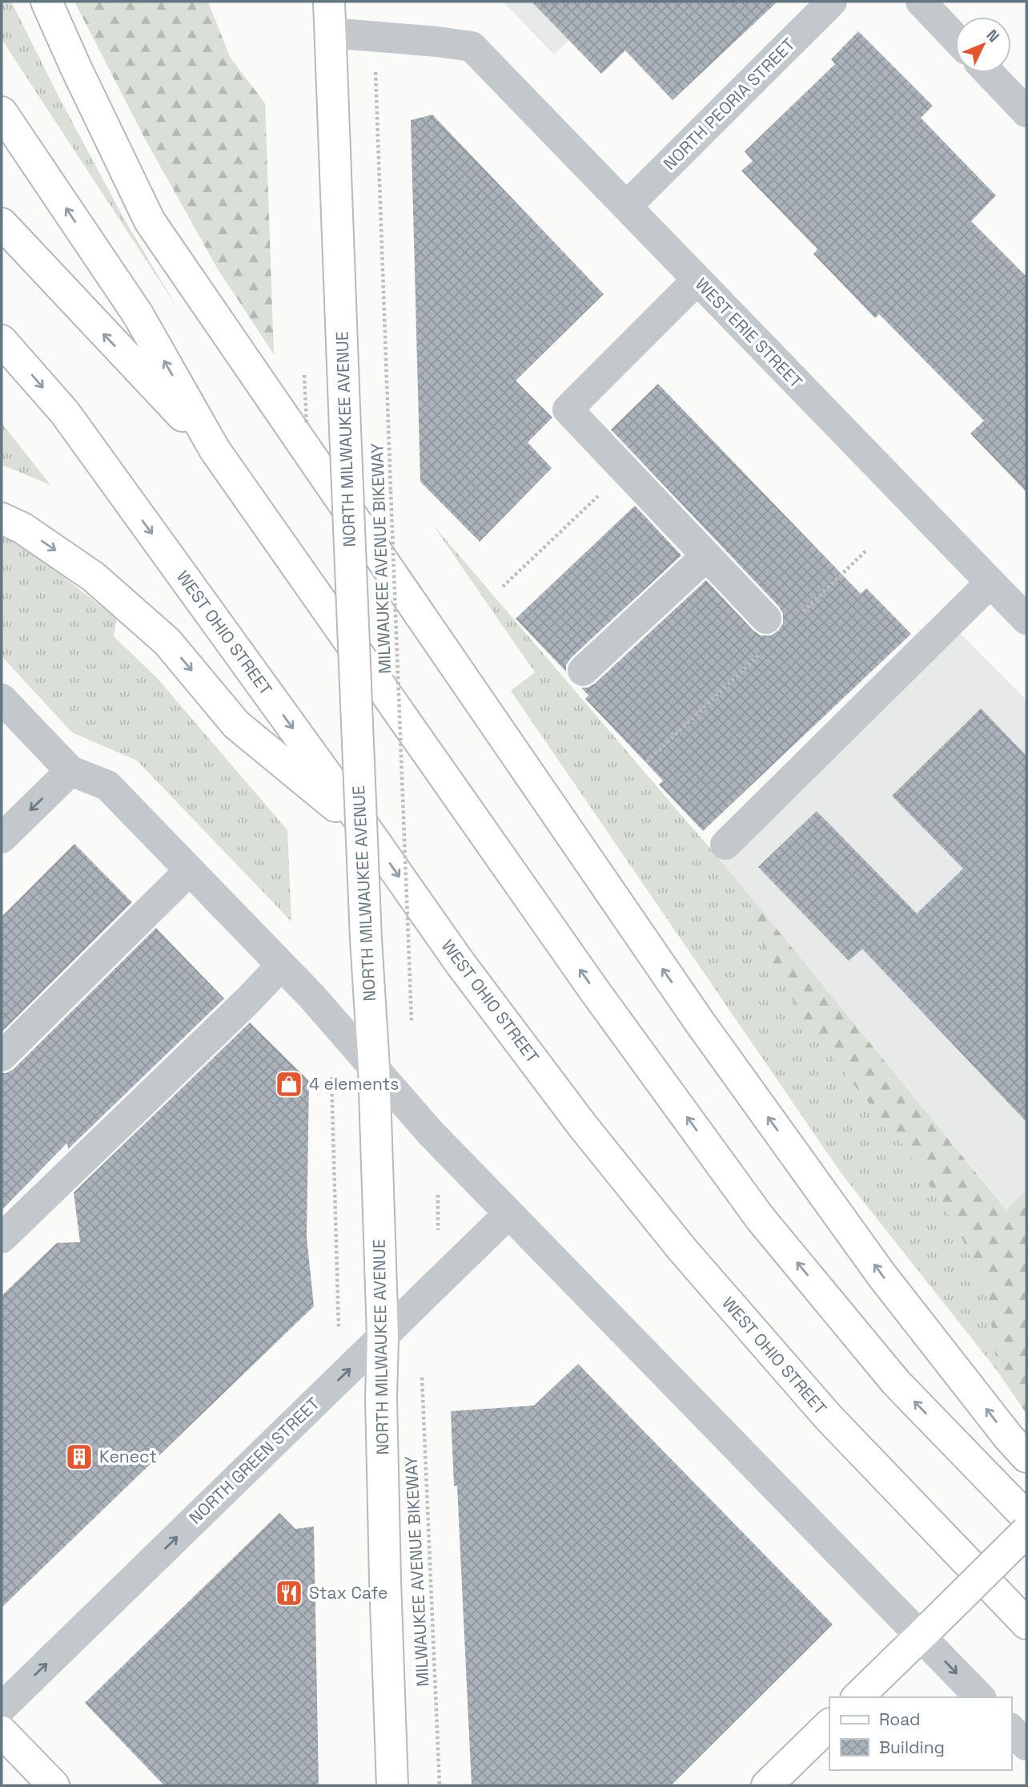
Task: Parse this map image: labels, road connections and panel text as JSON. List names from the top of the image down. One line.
{"streets":{"main road":["NORTH MILWAUKEE AVENUE","WEST OHIO STREET"],"street":["NORTH PEORIA STREET","WEST ERIE STREET","NORTH GREEN STREET"],"path":["MILWAUKEE AVENUE BIKEWAY"]},"crossings":[["NORTH PEORIA STREET","WEST ERIE STREET"],["WEST ERIE STREET","NORTH MILWAUKEE AVENUE"],["NORTH MILWAUKEE AVENUE","NORTH GREEN STREET"]],"one_way":["NORTH GREEN STREET"],"places":{"shop":["4 elements"],"building":["Kenect"],"restaurant":["Stax Cafe"]},"legend":["Road","Building"],"north":"top right"}
